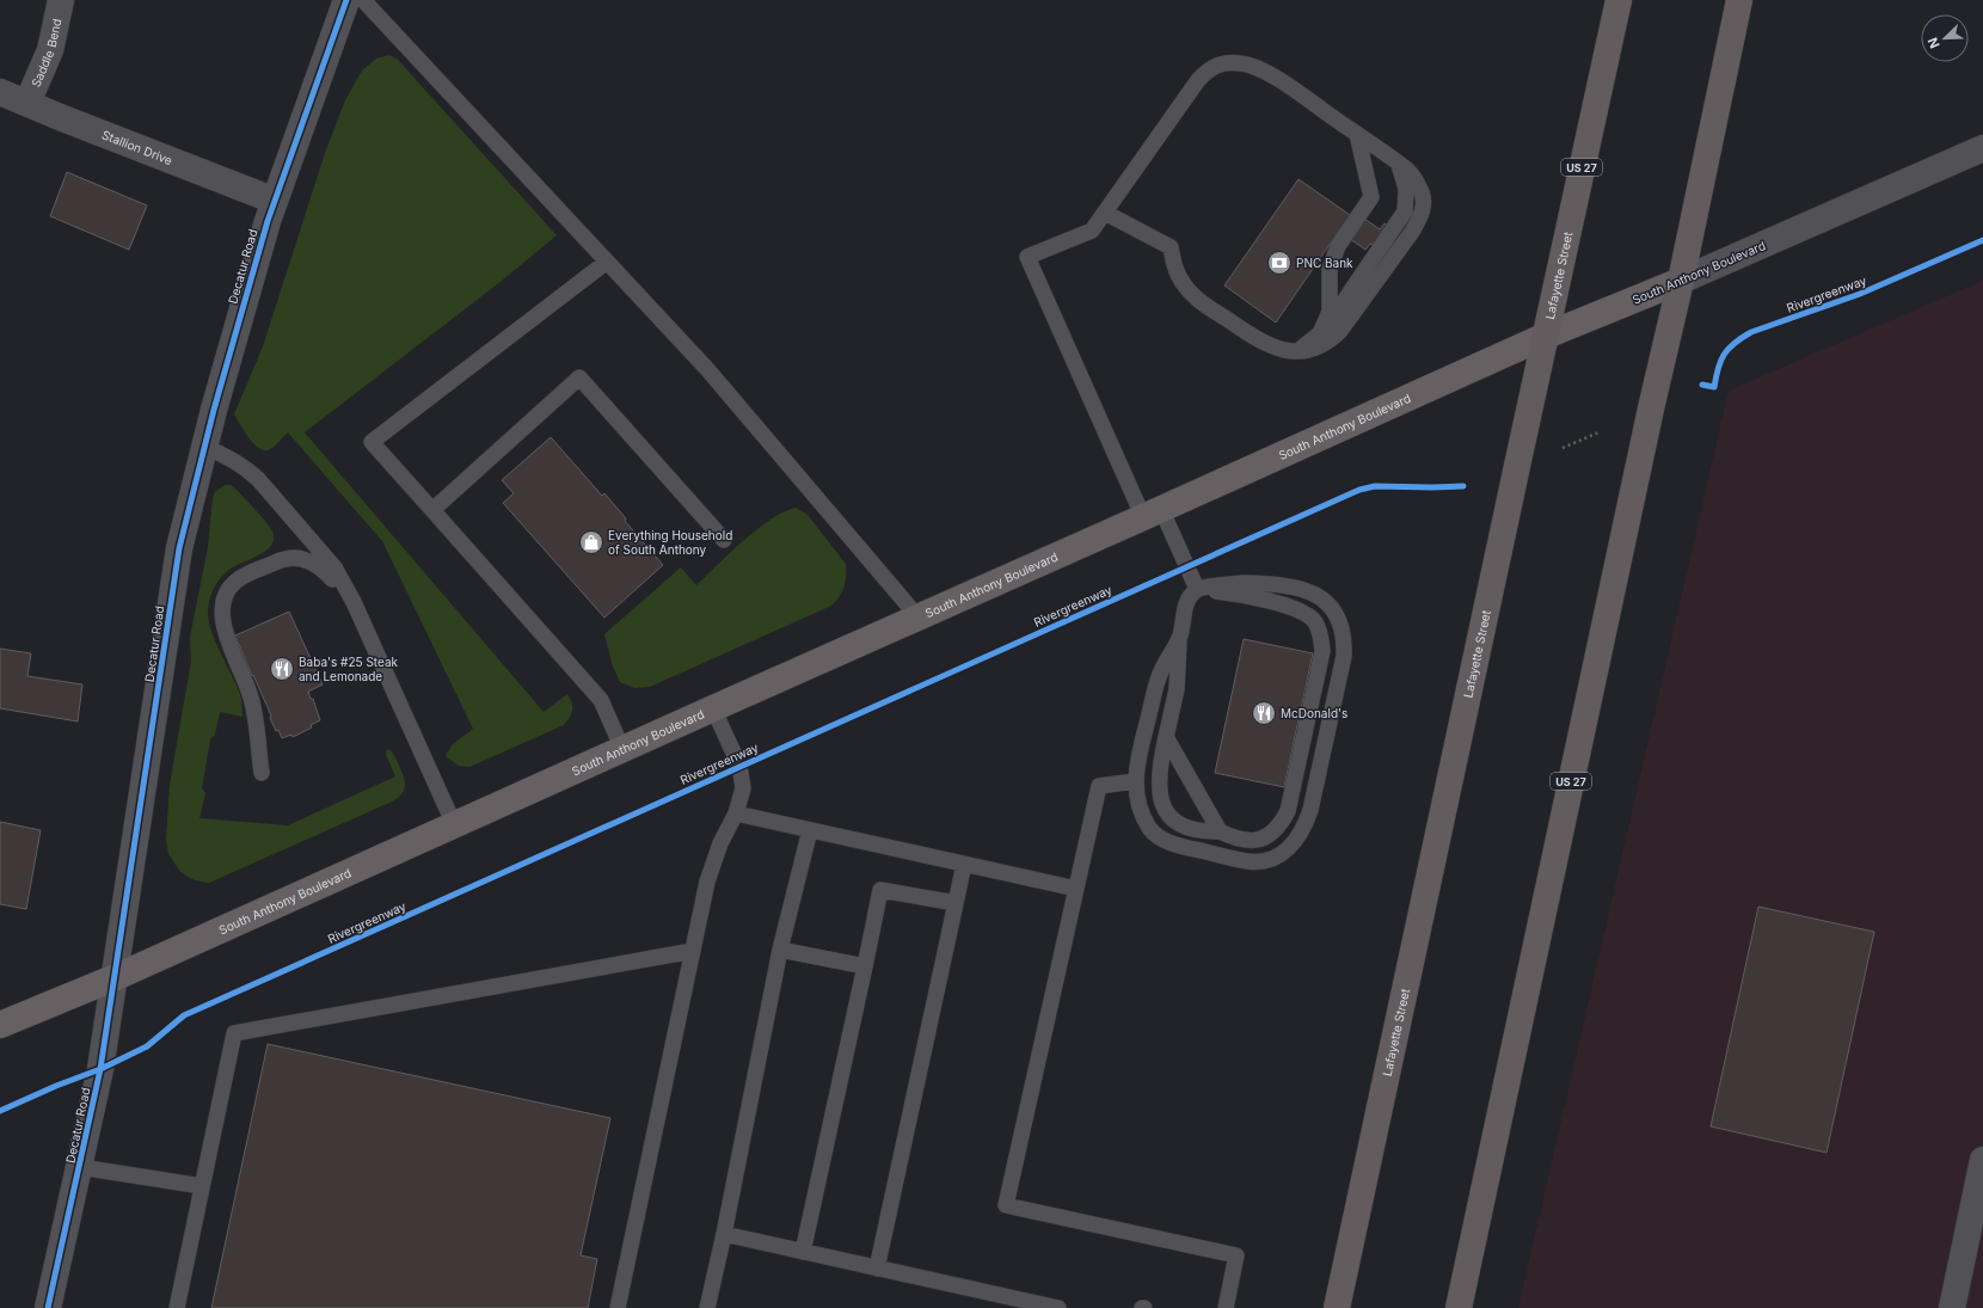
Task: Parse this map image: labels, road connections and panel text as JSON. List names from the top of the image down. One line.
{"streets":{"highway":["US 27","Lafayette Street"],"main road":["South Anthony Boulevard"],"street":["Saddle Bend","Stallion Drive","Decatur Road"],"cycle path":["Rivergreenway"]},"crossings":[["Saddle Bend","Stallion Drive"],["Stallion Drive","Decatur Road"],["US 27","South Anthony Boulevard"],["Decatur Road","South Anthony Boulevard"],["South Anthony Boulevard","Lafayette Street"]],"places":{"bank":["PNC Bank"],"shop":["Everything Household of South Anthony"],"restaurant":["Baba's #25 Steak and Lemonade","McDonald's"]},"north":"bottom left"}
